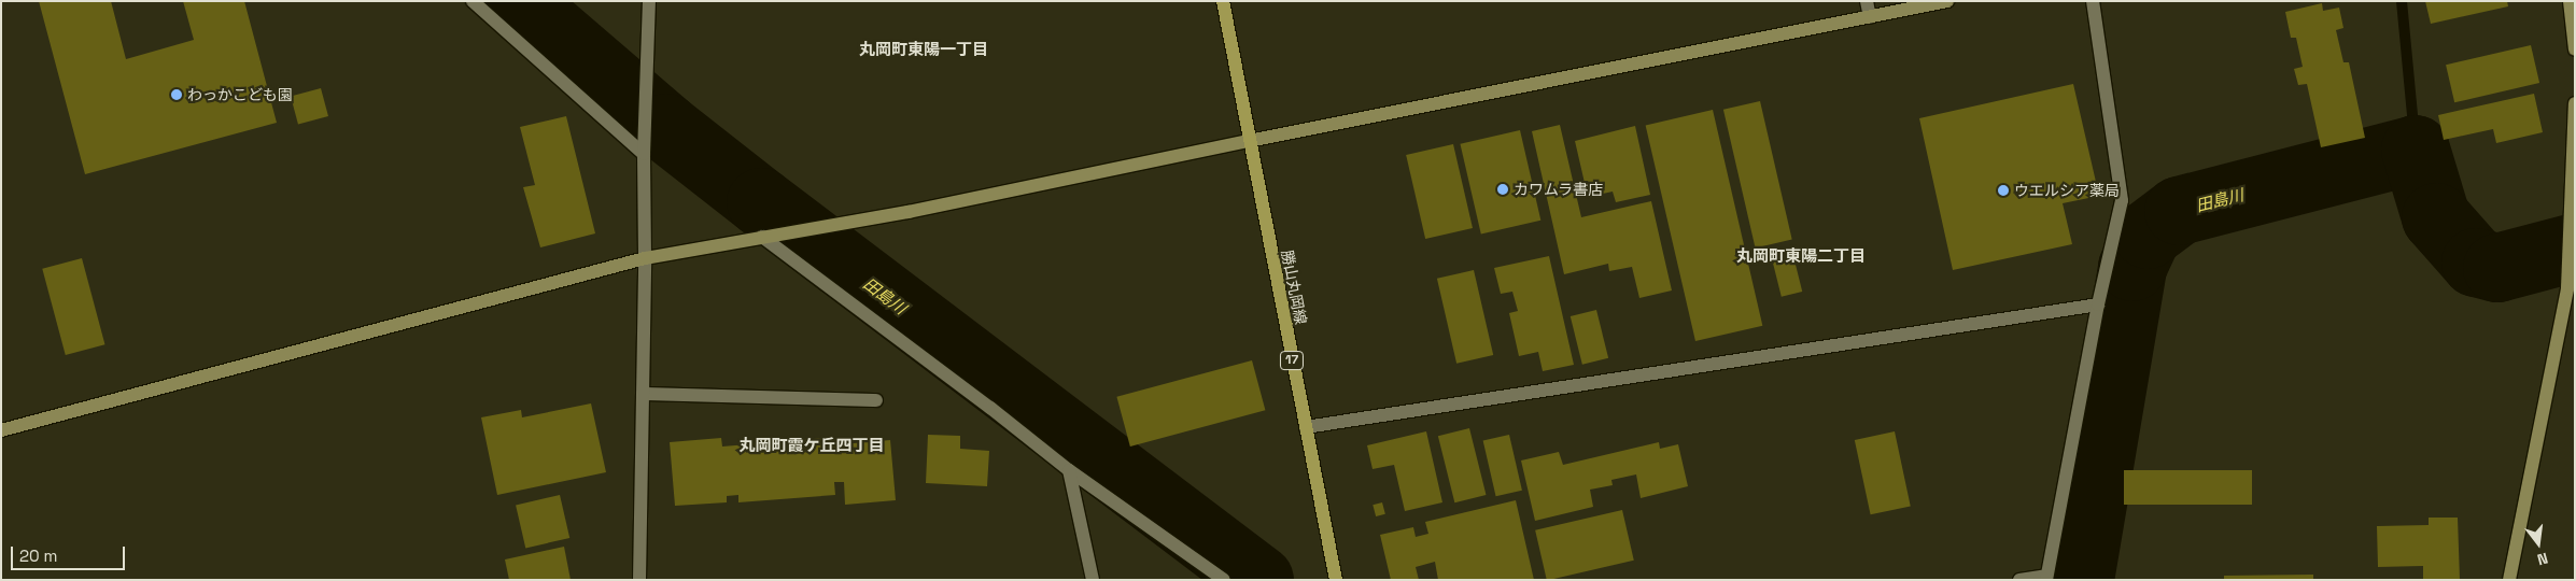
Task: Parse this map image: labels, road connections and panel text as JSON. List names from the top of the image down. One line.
{"streets":{"main road":["勝山丸岡線","17"]},"districts":["丸岡町東陽一丁目","丸岡町東陽二丁目","丸岡町霞ケ丘四丁目"],"water":["田島川"],"places":["わっかこども園","カワムラ書店","ウエルシア薬局"],"scale_bar":"20 m","north":"bottom"}
